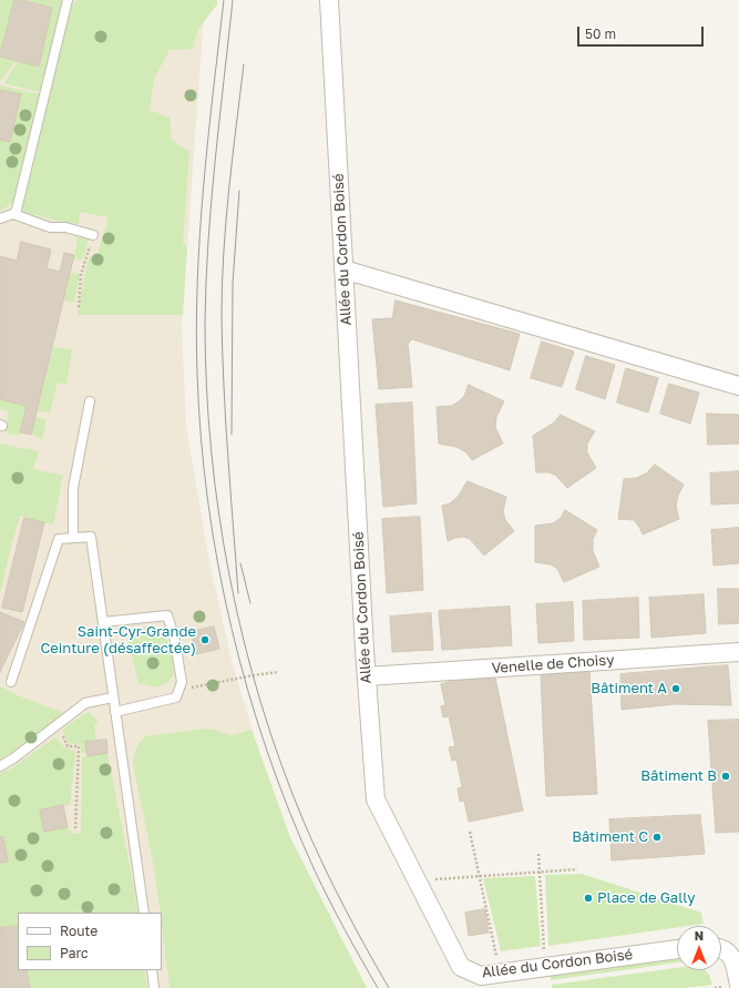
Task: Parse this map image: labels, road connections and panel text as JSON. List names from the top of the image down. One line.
{"streets":{"street":["Allée du Cordon Boisé","Venelle de Choisy"]},"crossings":[["Allée du Cordon Boisé","Venelle de Choisy"]],"places":["Saint-Cyr-Grande Ceinture (désaffectée)","Bâtiment A","Bâtiment B","Bâtiment C","Place de Gally"],"legend":["Route","Parc"],"scale_bar":"50 m","north":"top"}
